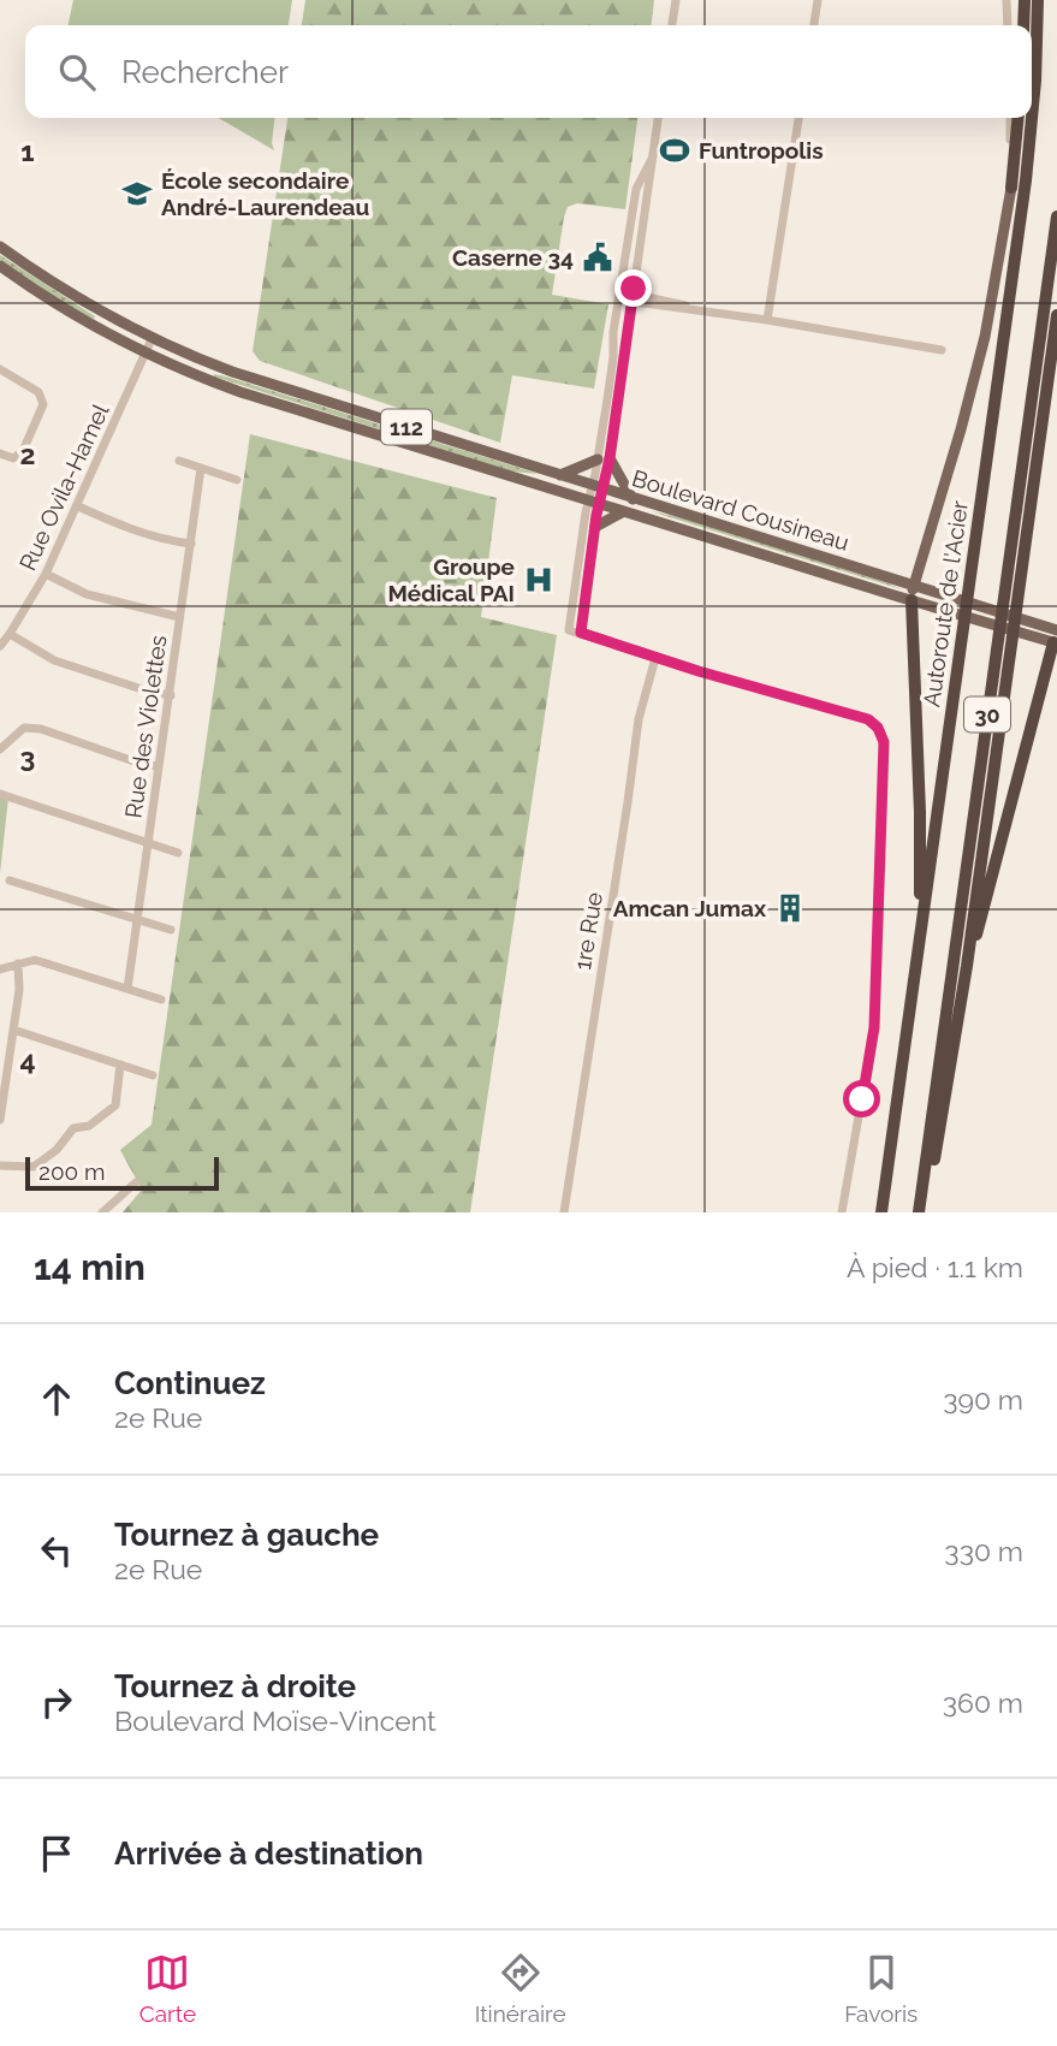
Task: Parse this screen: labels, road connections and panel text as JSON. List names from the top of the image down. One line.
{"streets":{"highway":["Autoroute de l'Acier","30"],"main road":["112","Boulevard Cousineau"],"street":["Rue Ovila-Hamel","Rue des Violettes","1re Rue"]},"crossings":[["Rue Ovila-Hamel","Boulevard Cousineau"]],"places":{"sports":["Funtropolis"],"school or university":["École secondaire André-Laurendeau"],"public building":["Caserne 34"],"hospital":["Groupe Médical PAI"],"building":["Amcan Jumax"]},"scale_bar":"200 m","page":{"search":"Rechercher","scale":"200 m","heading":["14 min","À pied · 1.1 km"],"list":[["Continuez","2e Rue","390 m"],["Tournez à gauche","2e Rue","330 m"],["Tournez à droite","Boulevard Moïse-Vincent","360 m"],"Arrivée à destination"],"nav":["Carte","Itinéraire","Favoris"]},"grid":{"rows":["1","2","3","4"]}}
